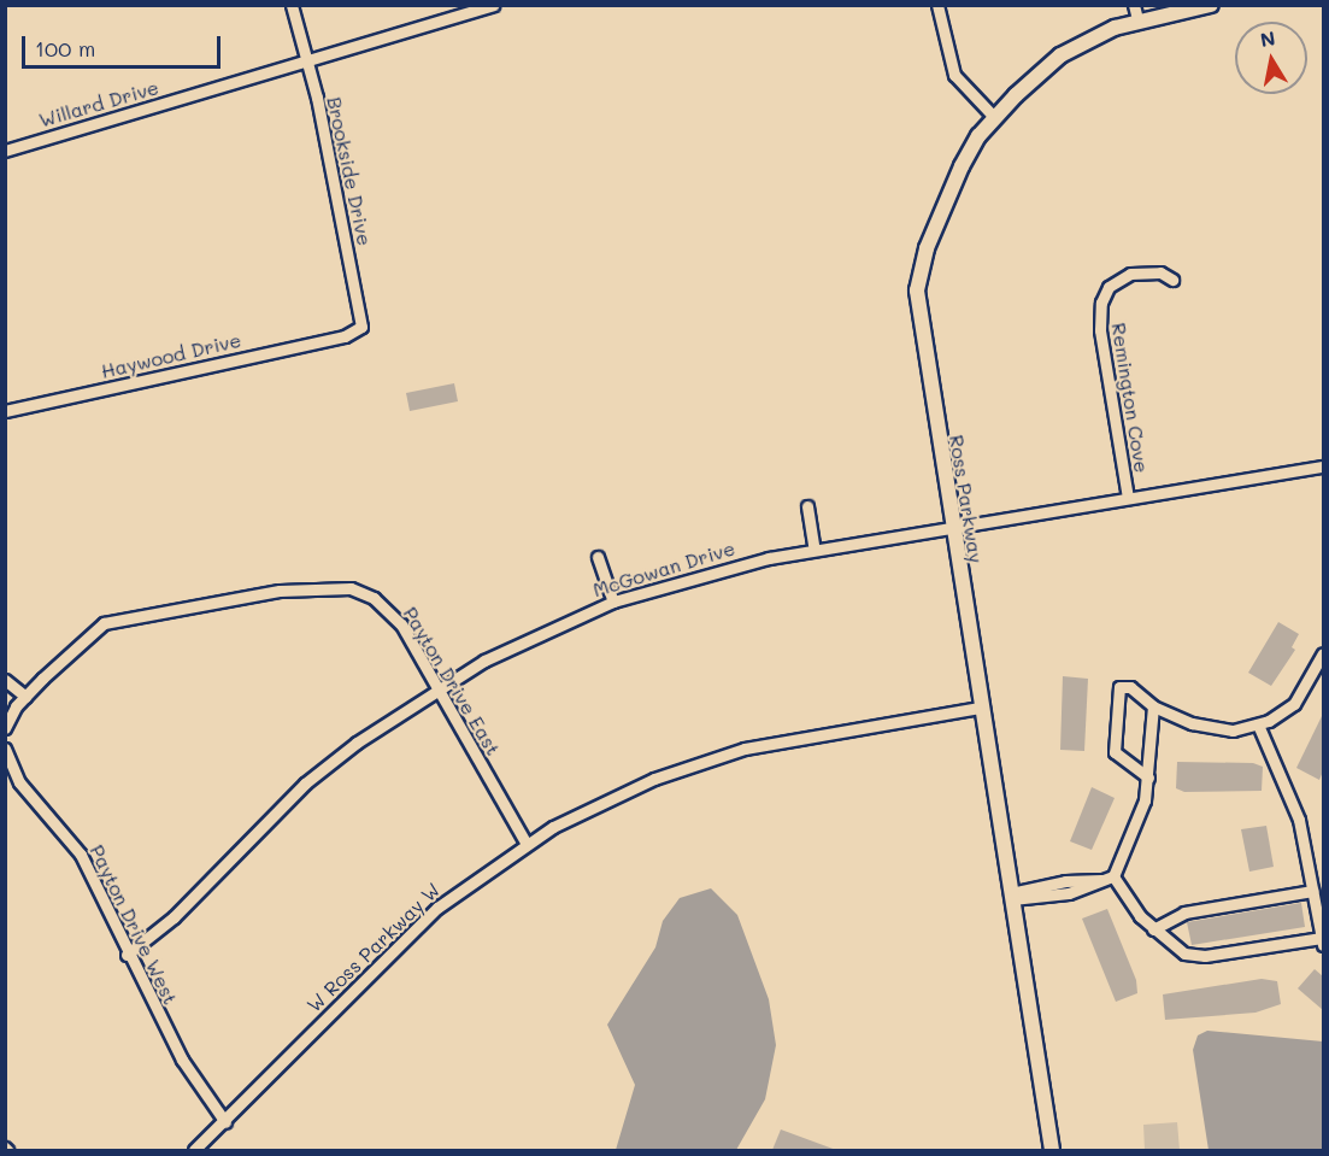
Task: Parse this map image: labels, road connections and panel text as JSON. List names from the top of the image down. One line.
{"streets":{"street":["Willard Drive","Brookside Drive","Haywood Drive","Remington Cove","Ross Parkway","McGowan Drive","Payton Drive East","Payton Drive West","W Ross Parkway W"]},"crossings":[["Willard Drive","Brookside Drive"],["Brookside Drive","Haywood Drive"],["Remington Cove","McGowan Drive"],["Ross Parkway","McGowan Drive"],["Ross Parkway","W Ross Parkway W"],["McGowan Drive","Payton Drive East"],["McGowan Drive","Payton Drive West"],["Payton Drive East","W Ross Parkway W"],["Payton Drive West","W Ross Parkway W"]],"scale_bar":"100 m","north":"top"}
